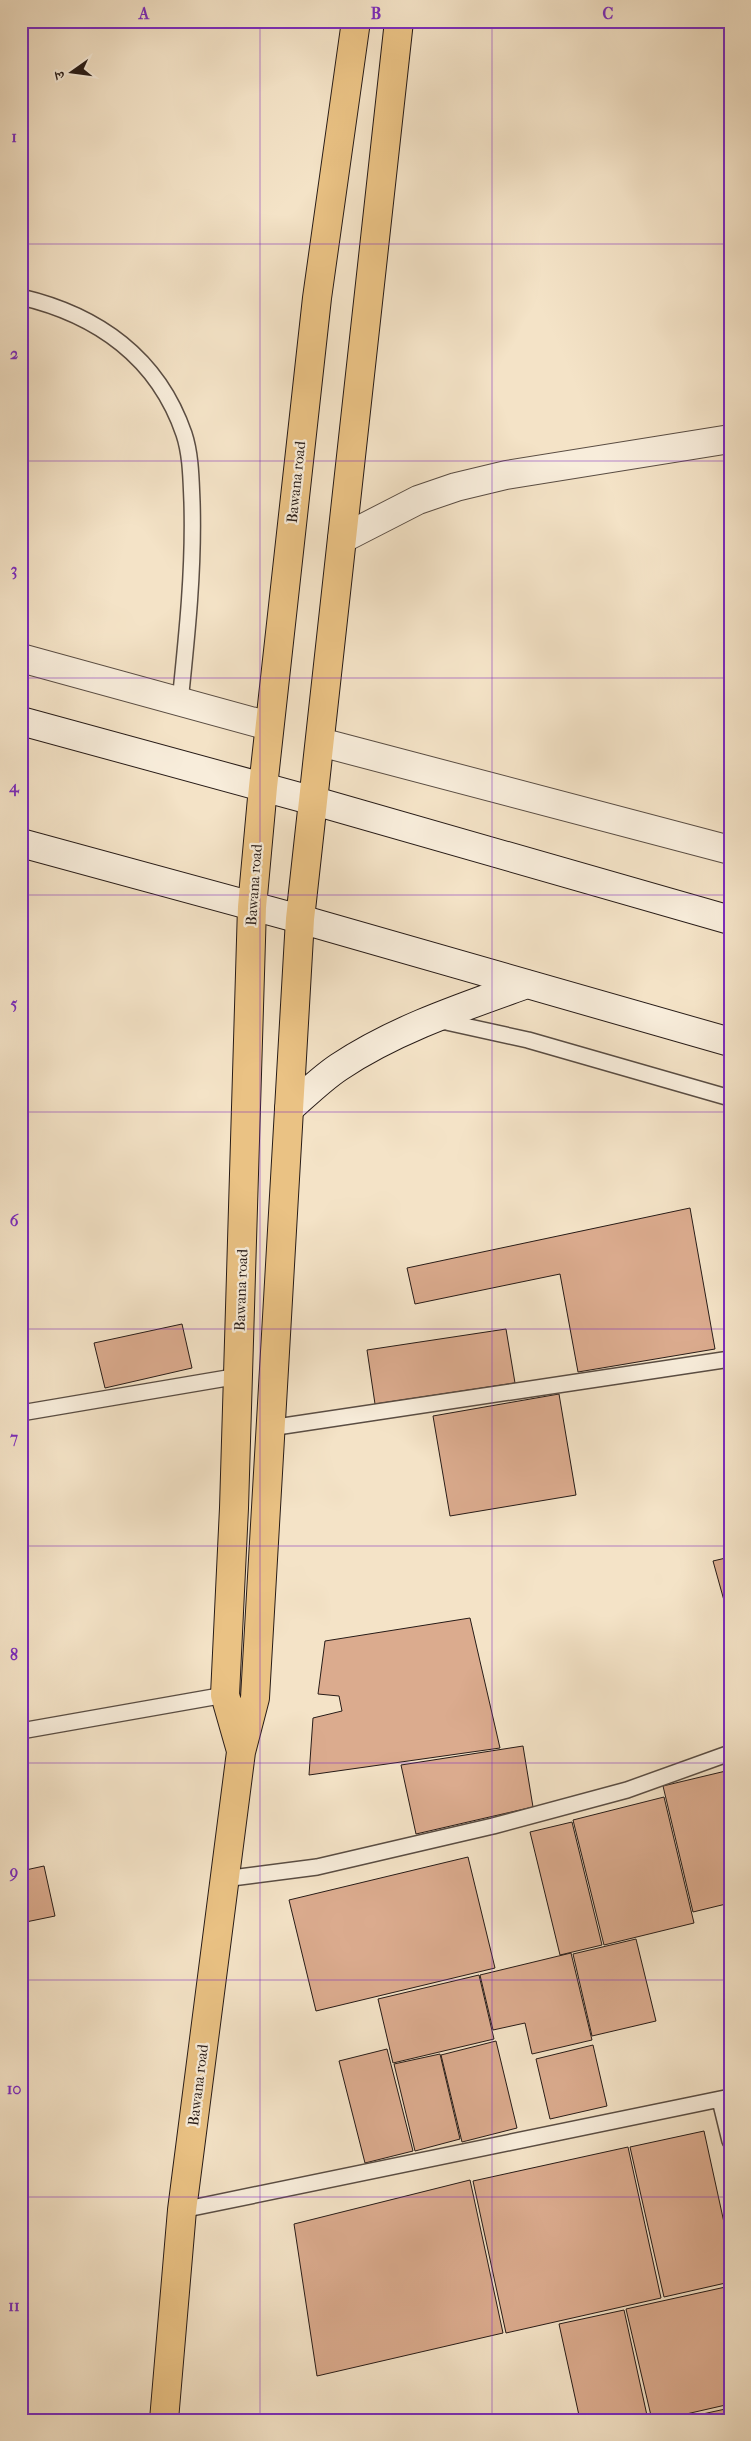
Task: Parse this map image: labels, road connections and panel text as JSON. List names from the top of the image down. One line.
{"streets":{"main road":["Bawana road"]},"north":"left","grid":{"columns":["A","B","C"],"rows":["1","2","3","4","5","6","7","8","9","10","11"]}}
